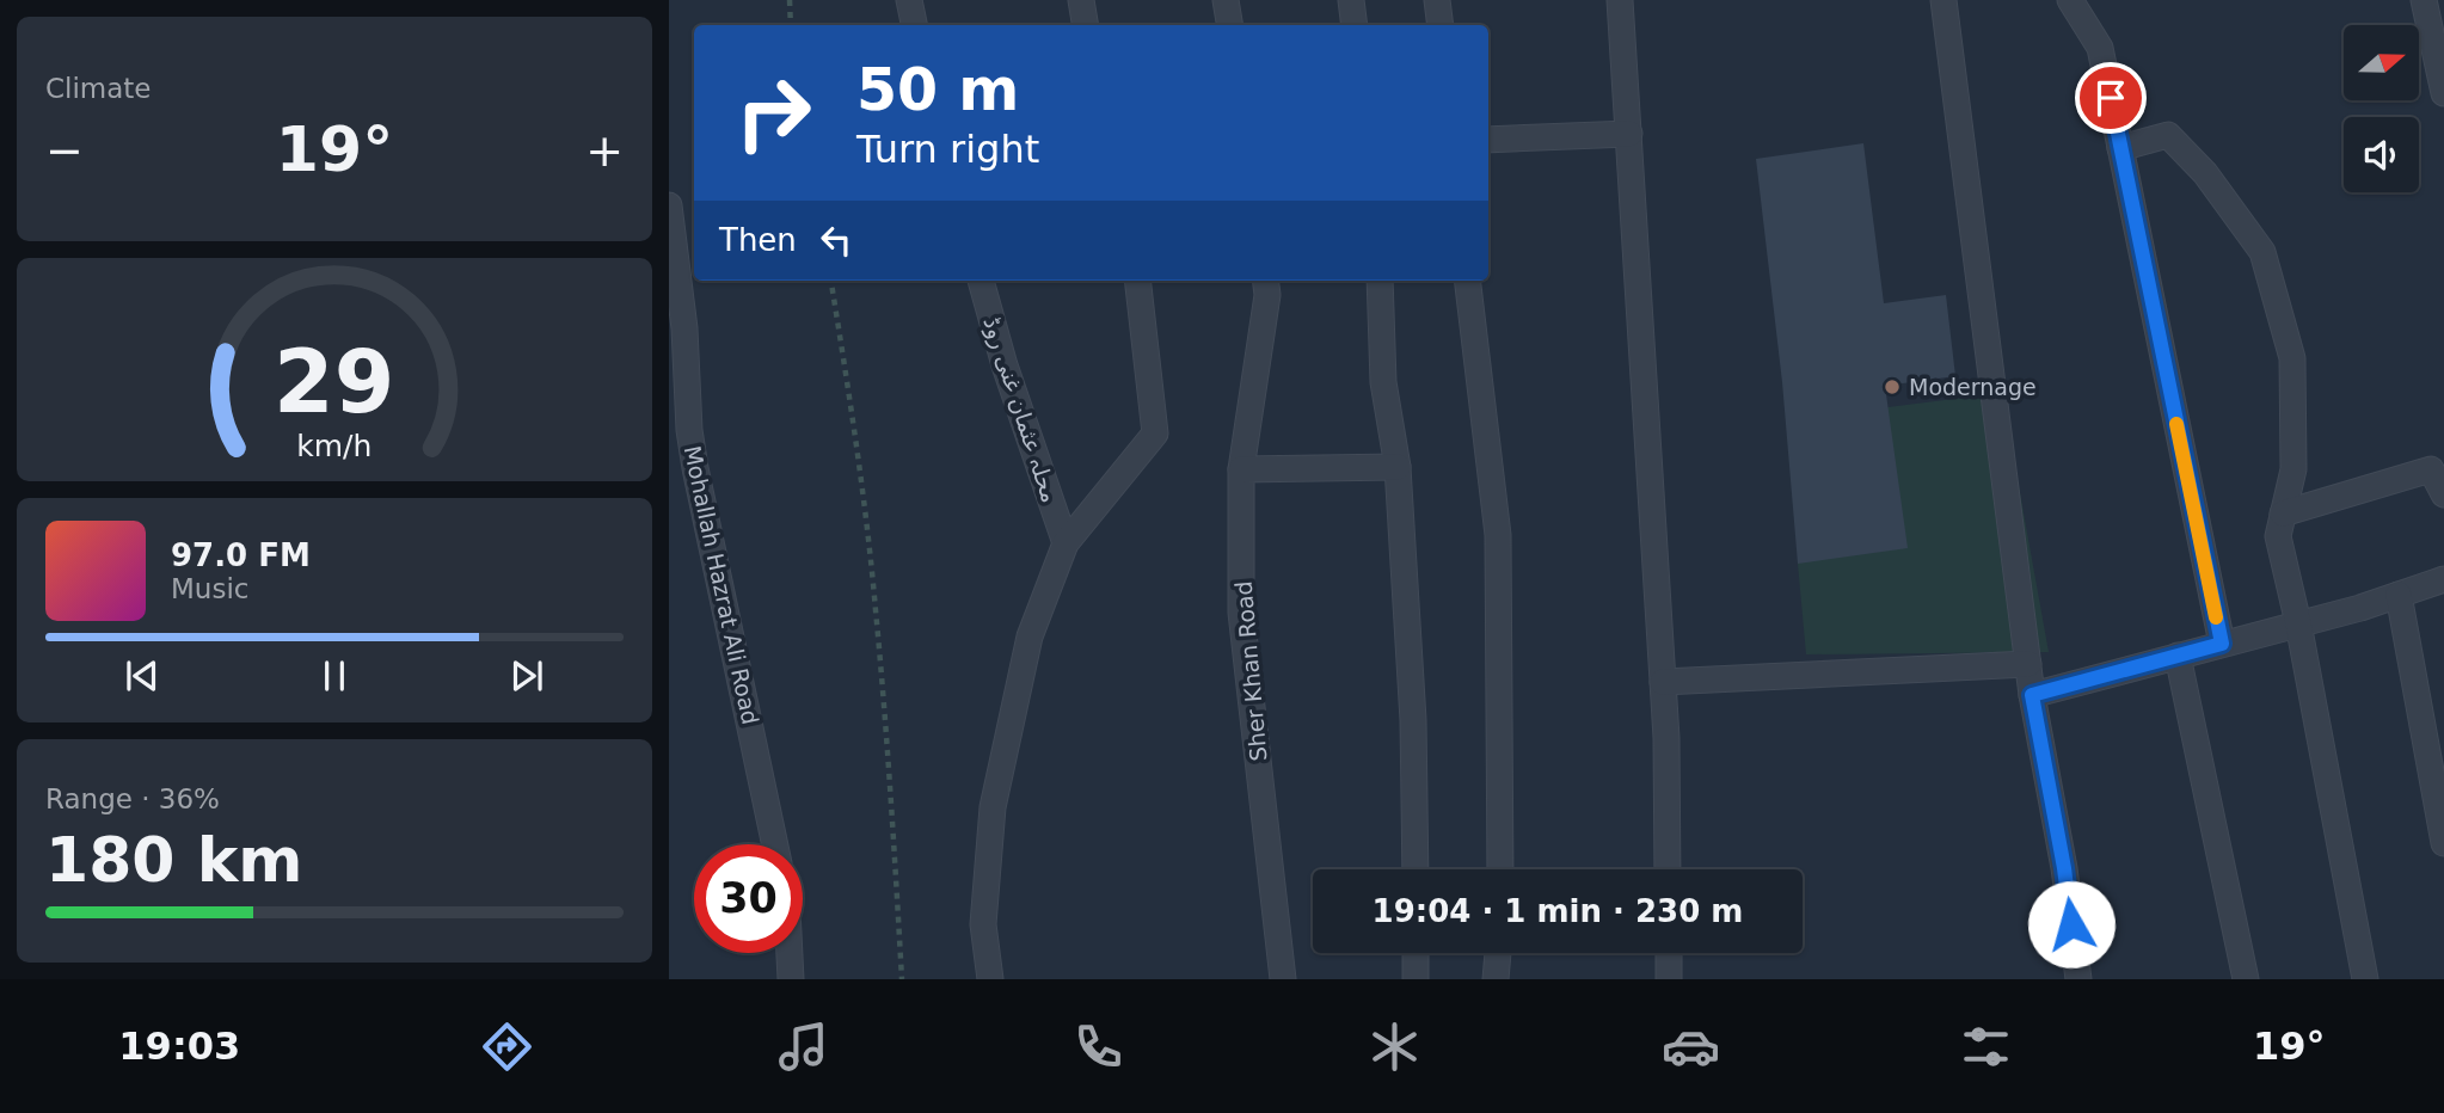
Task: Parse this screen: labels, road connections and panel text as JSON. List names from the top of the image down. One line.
{"streets":{"street":["محلہ عثمان غنی روڈ","Mohallah Hazrat Ali Road","Sher Khan Road"]},"places":["Modernage"],"north":"right","page":{"tile":["Climate",["Range · 36%","180 km"]],"turn":["50 m","Turn right"],"heat":["−","19°","+"],"then":"Then","song":["97.0 FM","Music"],"limit":"30","trip":"19:04 · 1 min · 230 m","tabs":["19:03","19°"],"gauge":["29","km/h"]}}
